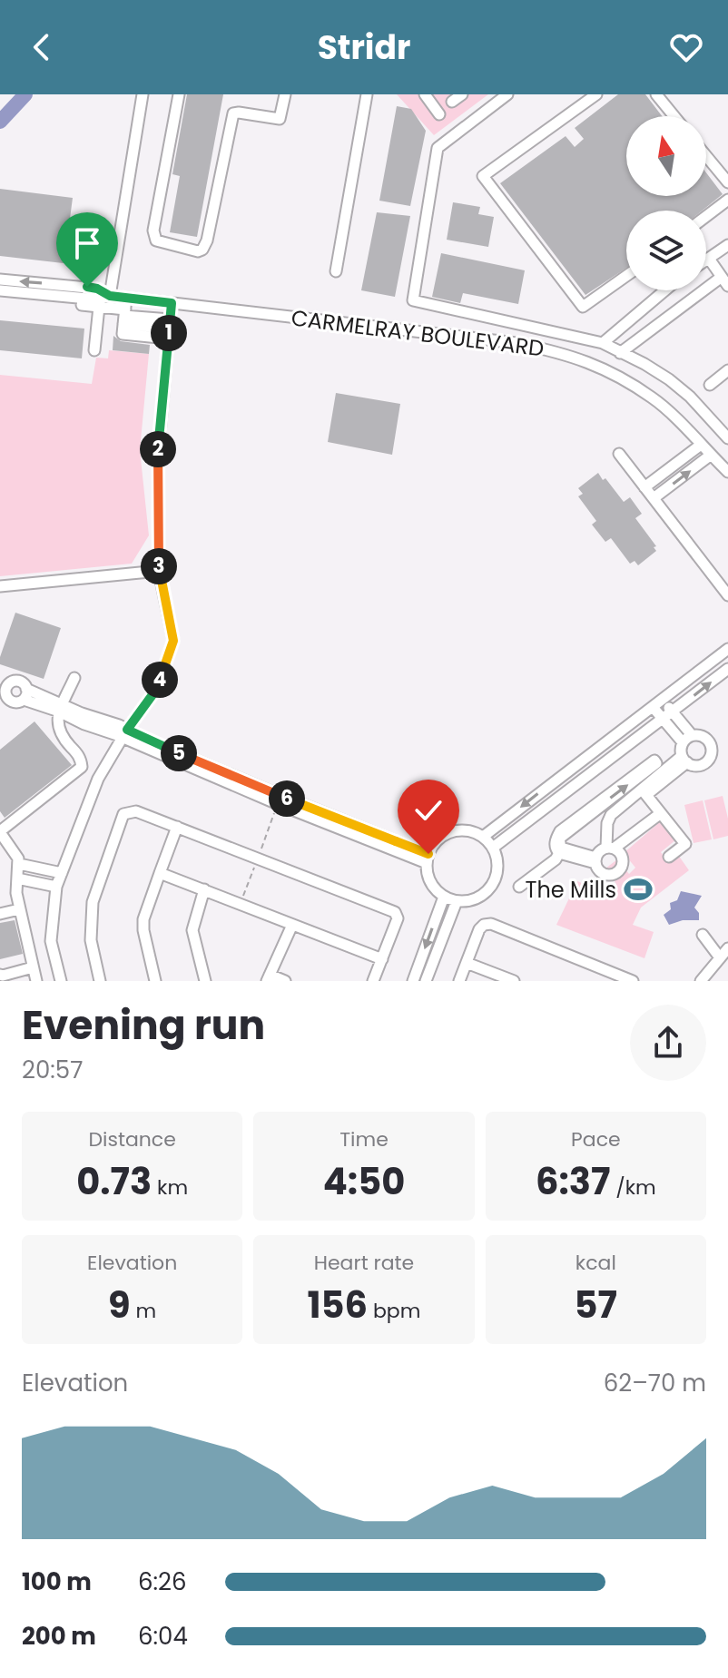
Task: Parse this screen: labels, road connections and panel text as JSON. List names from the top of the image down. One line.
{"streets":{"street":["CARMELRAY BOULEVARD"]},"places":{"sports":["The Mills"]},"north":"top","page":{"header":"Stridr","pins":["1","2","3","4","5","6"],"heading":["Evening run","20:57"],"stats":[["Distance","0.73 km"],["Time","4:50"],["Pace","6:37 /km"],["Elevation","9 m"],["Heart rate","156 bpm"],["kcal","57"]],"chart":["Elevation","62–70 m"],"list":[{"name":"100 m","note":"6:26"},{"name":"200 m","note":"6:04"}]}}
